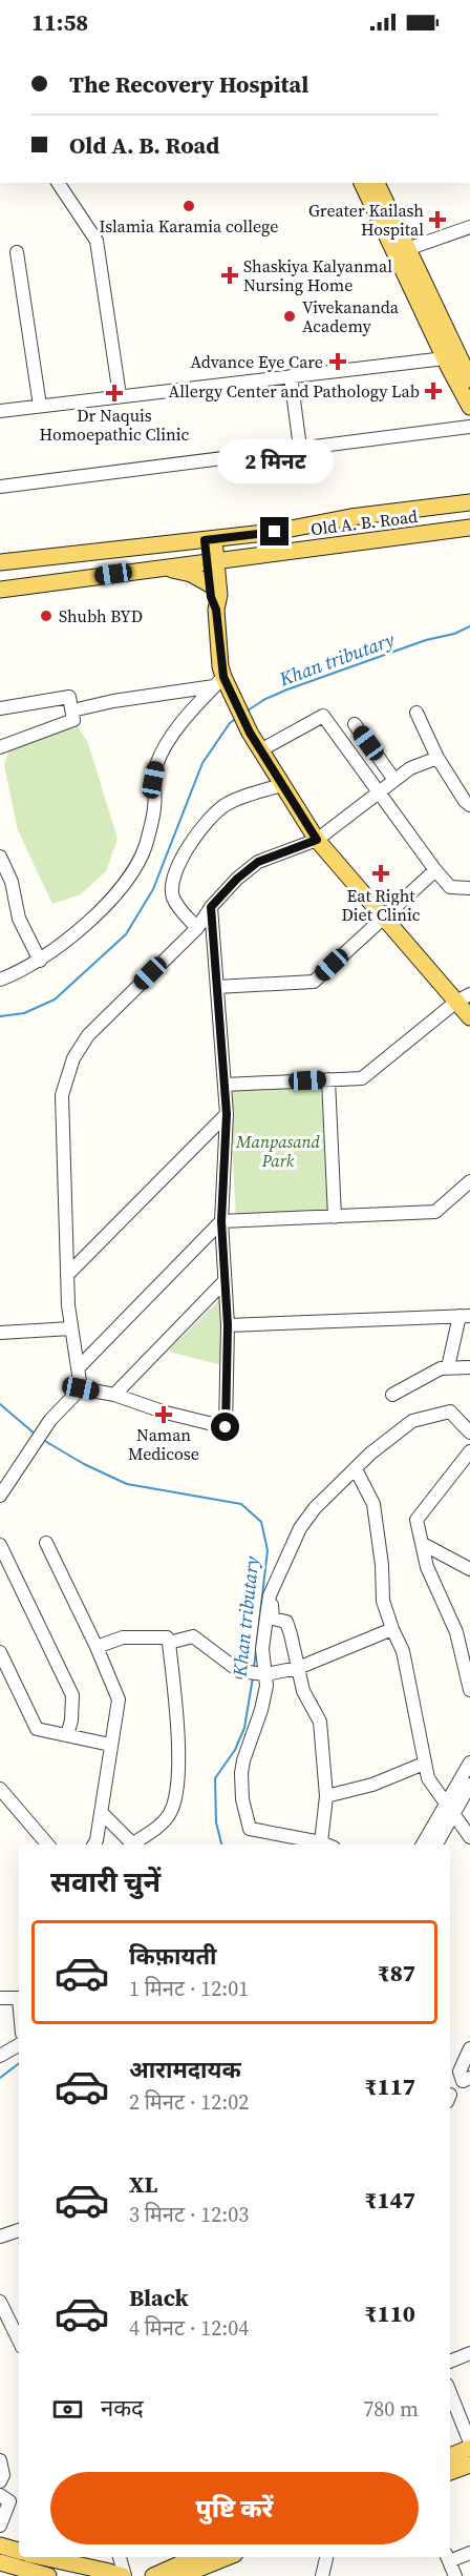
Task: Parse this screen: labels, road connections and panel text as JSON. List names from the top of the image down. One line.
{"streets":{"main road":["Old A. B. Road"]},"water":["Khan tributary"],"parks":["Manpasand Park"],"places":{"other":["Islamia Karamia college","Vivekananda Academy","Shubh BYD"],"health":["Greater Kailash Hospital","Shaskiya Kalyanmal Nursing Home","Advance Eye Care","Allergy Center and Pathology Lab","Dr Naquis Homoepathic Clinic","Eat Right Diet Clinic","Naman Medicose"]},"page":{"status":"11:58","banner":["The Recovery Hospital","Old A. B. Road"],"bubble":"2 मिनट","heading":"सवारी चुनें","list":[{"name":"किफ़ायती","note":"1 मिनट · 12:01","value":"₹87"},{"name":"आरामदायक","note":"2 मिनट · 12:02","value":"₹117"},{"name":"XL","note":"3 मिनट · 12:03","value":"₹147"},{"name":"Black","note":"4 मिनट · 12:04","value":"₹110"}],"pay":["नकद","780 m"],"buttons":"पुष्टि करें"}}
